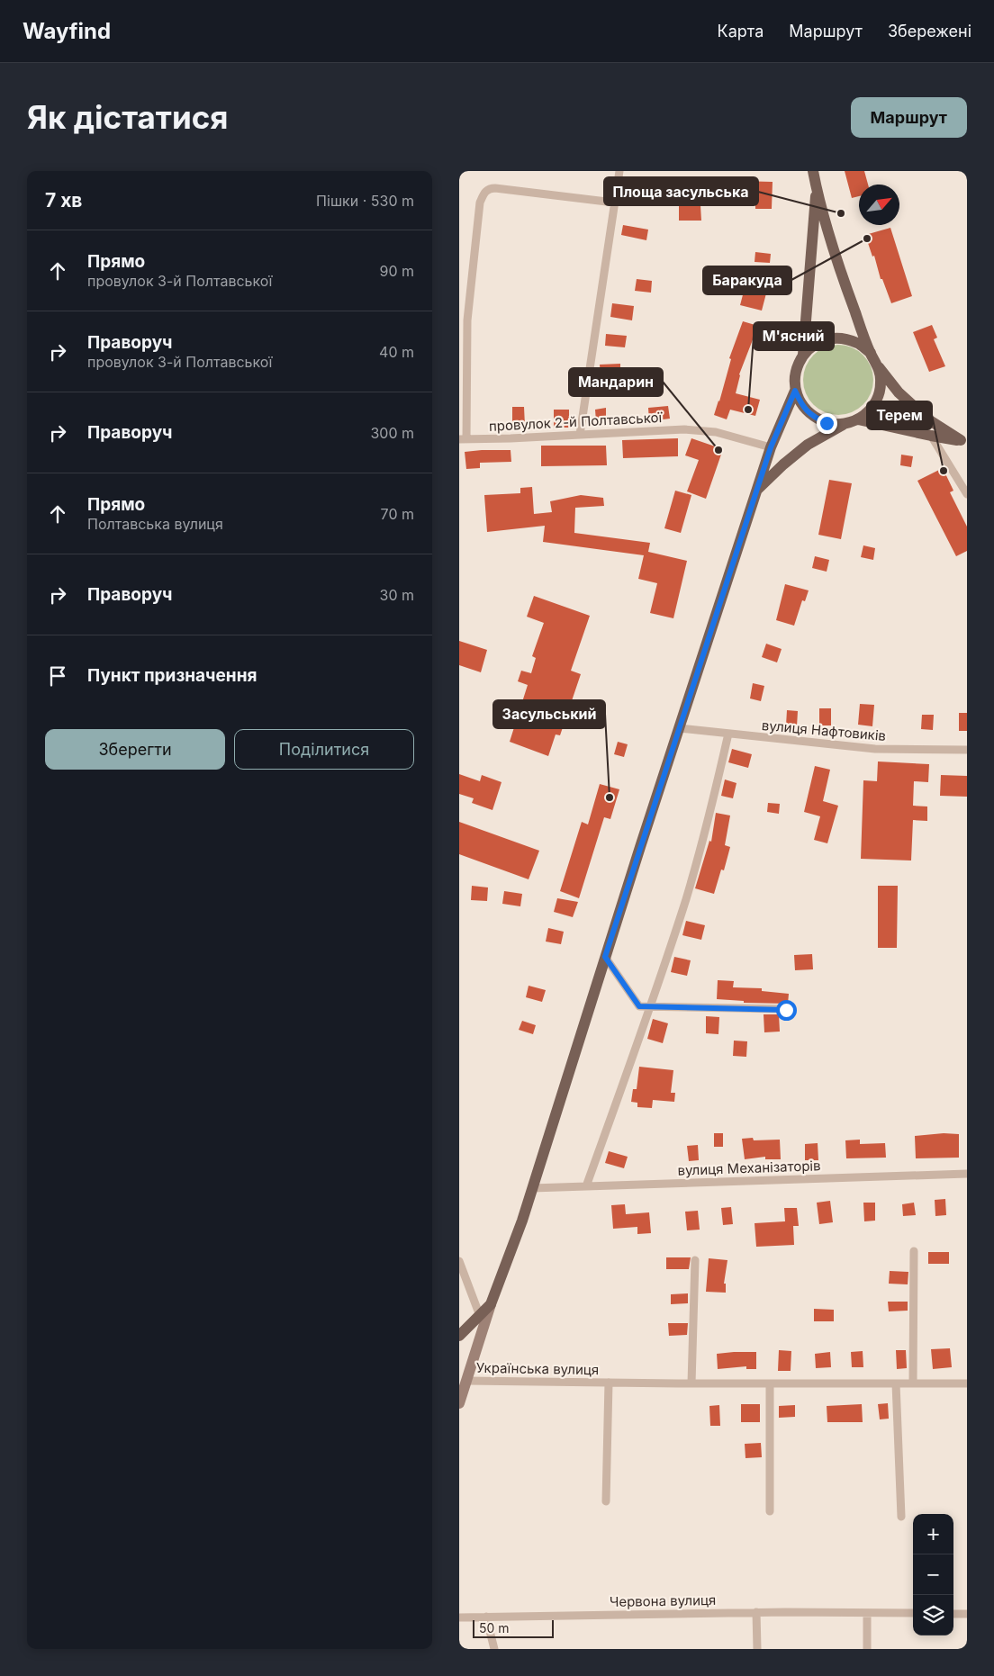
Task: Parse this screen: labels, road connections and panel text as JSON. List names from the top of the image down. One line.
{"streets":{"street":["провулок 2-й Полтавської","вулиця Нафтовиків","вулиця Механізаторів","Українська вулиця","Червона вулиця"]},"places":["Площа засульська","Баракуда","М'ясний","Мандарин","Терем","Засульський"],"scale_bar":"50 m","north":"top right","page":{"header":"Wayfind","nav":["Карта","Маршрут","Збережені"],"buttons":["Маршрут",["Зберегти","Поділитися"]],"title":"Як дістатися","heading":["7 хв","Пішки · 530 m"],"list":[["Прямо","провулок 3-й Полтавської","90 m"],["Праворуч","провулок 3-й Полтавської","40 m"],["Праворуч","300 m"],["Прямо","Полтавська вулиця","70 m"],["Праворуч","30 m"],"Пункт призначення"],"map_buttons":["+","−"],"scale":"50 m"}}
